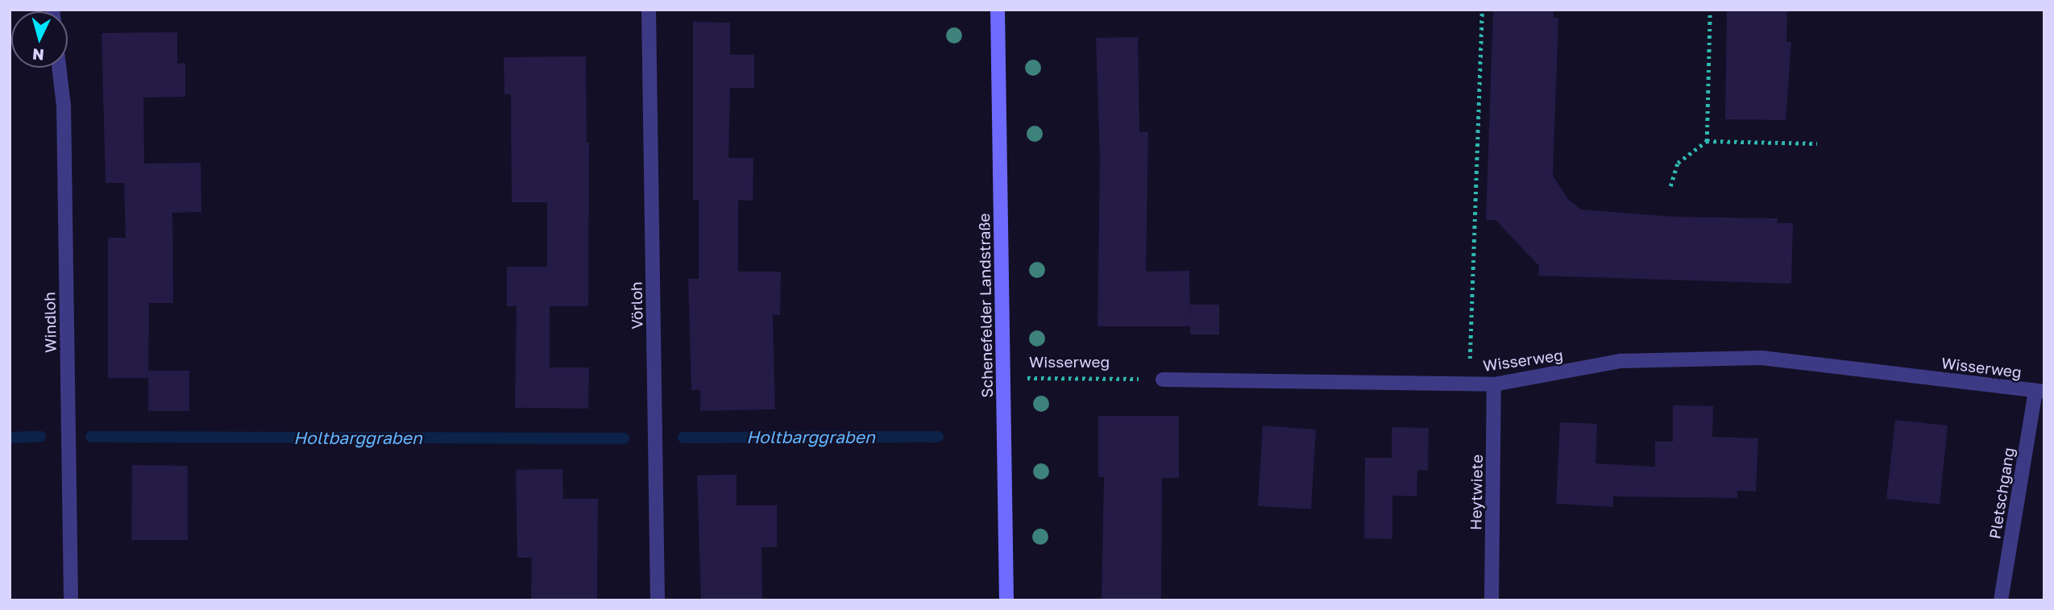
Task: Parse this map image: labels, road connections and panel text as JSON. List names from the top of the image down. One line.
{"streets":{"main road":["Schenefelder Landstraße"],"street":["Vörloh","Windloh","Wisserweg","Heytwiete","Pletschgang"]},"crossings":[["Schenefelder Landstraße","Wisserweg"],["Wisserweg","Heytwiete"],["Wisserweg","Pletschgang"]],"water":["Holtbarggraben"],"north":"bottom"}
